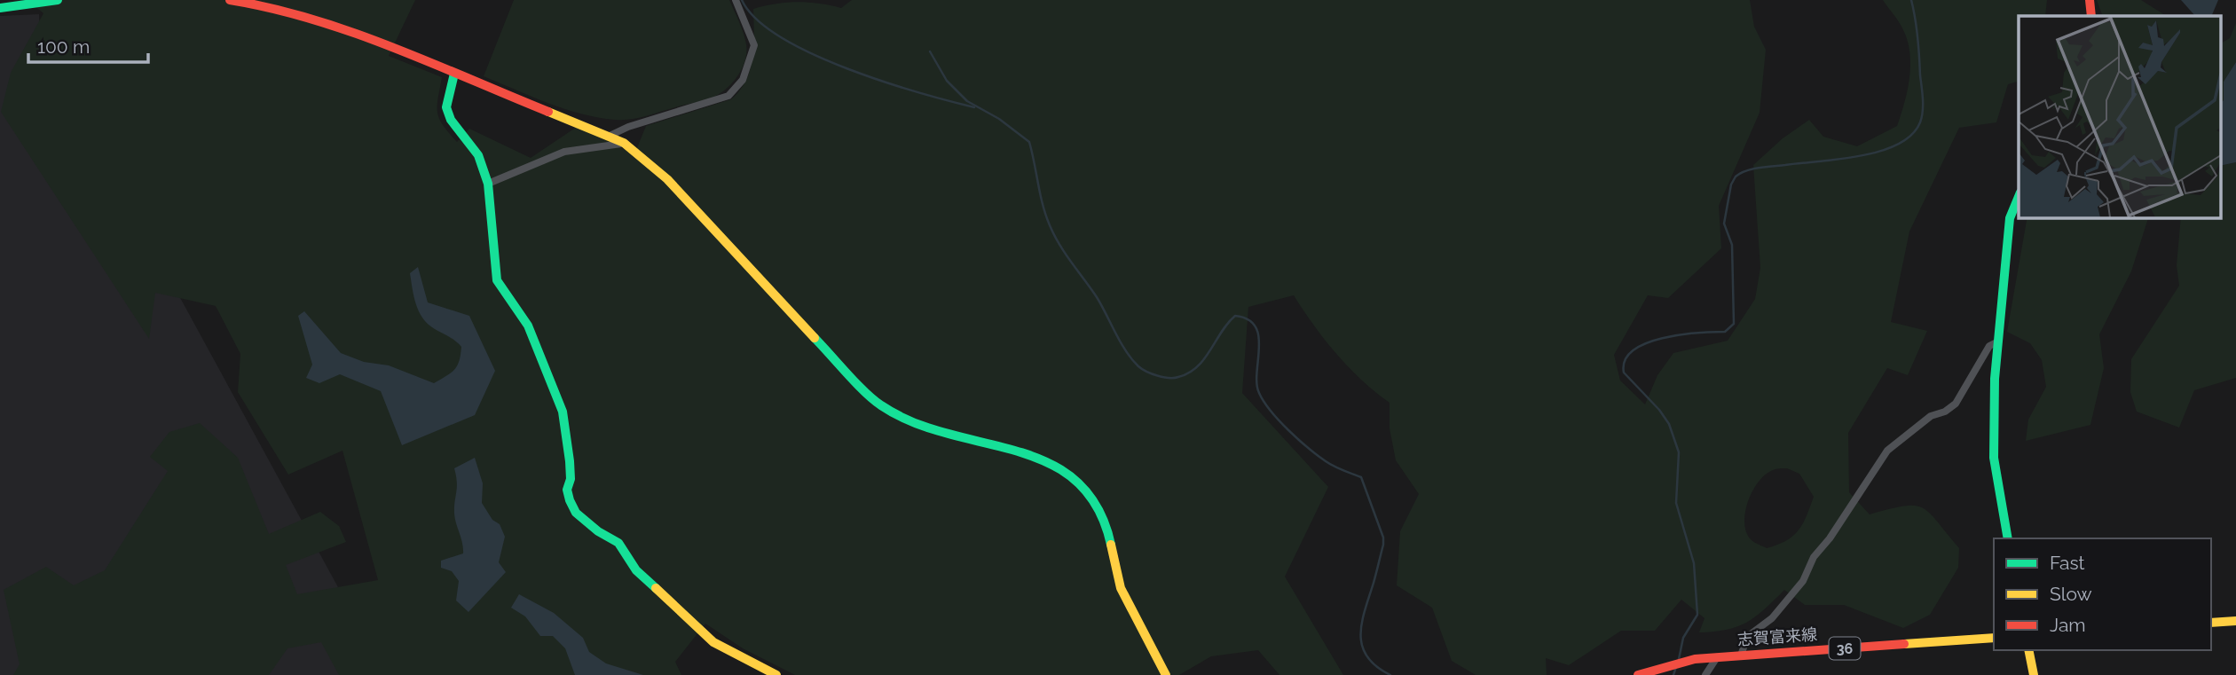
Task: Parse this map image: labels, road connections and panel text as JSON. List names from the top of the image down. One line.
{"streets":{"street":["志賀富来線","36"]},"legend":["Fast","Slow","Jam"],"scale_bar":"100 m"}
